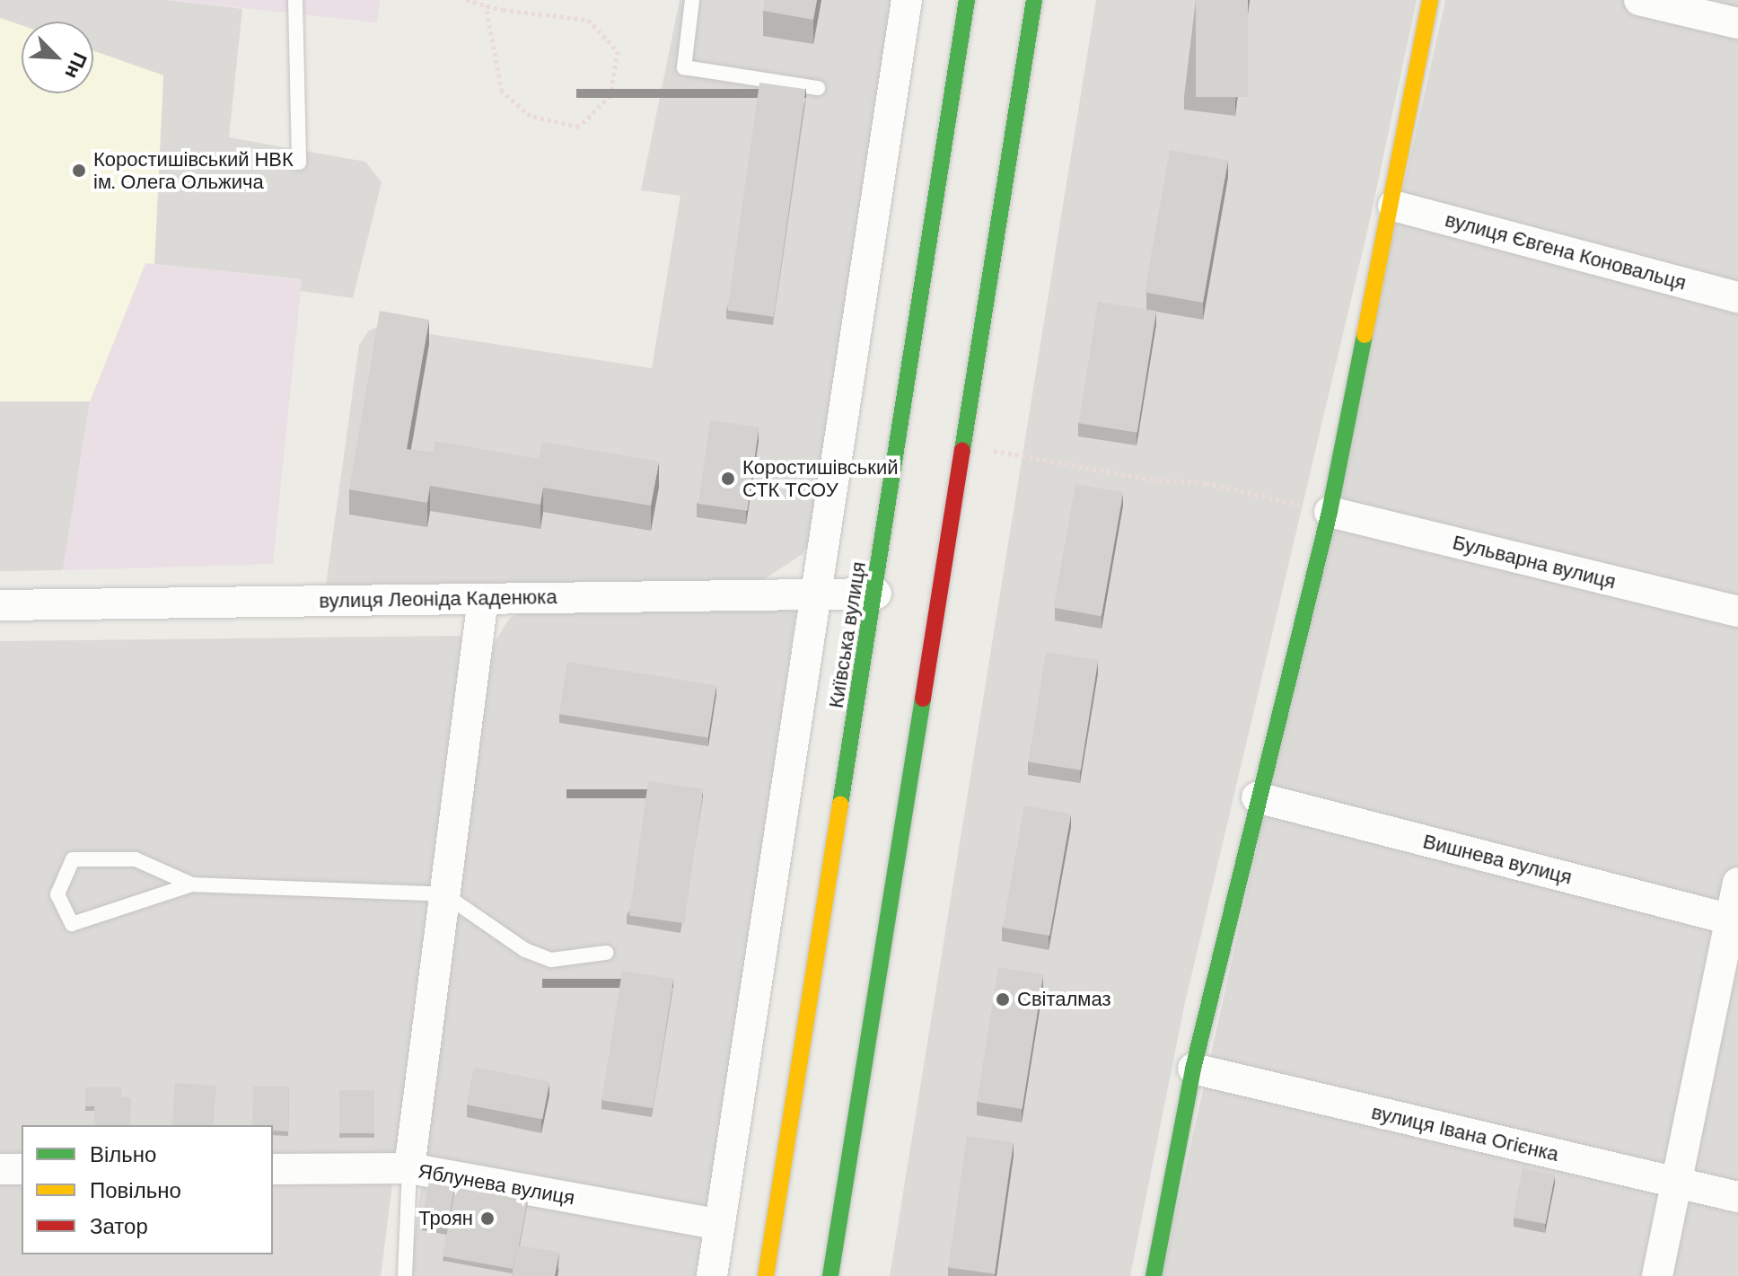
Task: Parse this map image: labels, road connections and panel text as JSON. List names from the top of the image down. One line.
{"streets":{"street":["вулиця Євгена Коновальця","Бульварна вулиця","вулиця Леоніда Каденюка","Київська вулиця","Вишнева вулиця","вулиця Івана Огієнка","Яблунева вулиця"]},"crossings":[["вулиця Леоніда Каденюка","Київська вулиця"]],"places":["Коростишівський НВК ім. Олега Ольжича","Коростишівський СТК ТСОУ","Світалмаз","Троян"],"legend":["Вільно","Повільно","Затор"],"north":"bottom right"}
